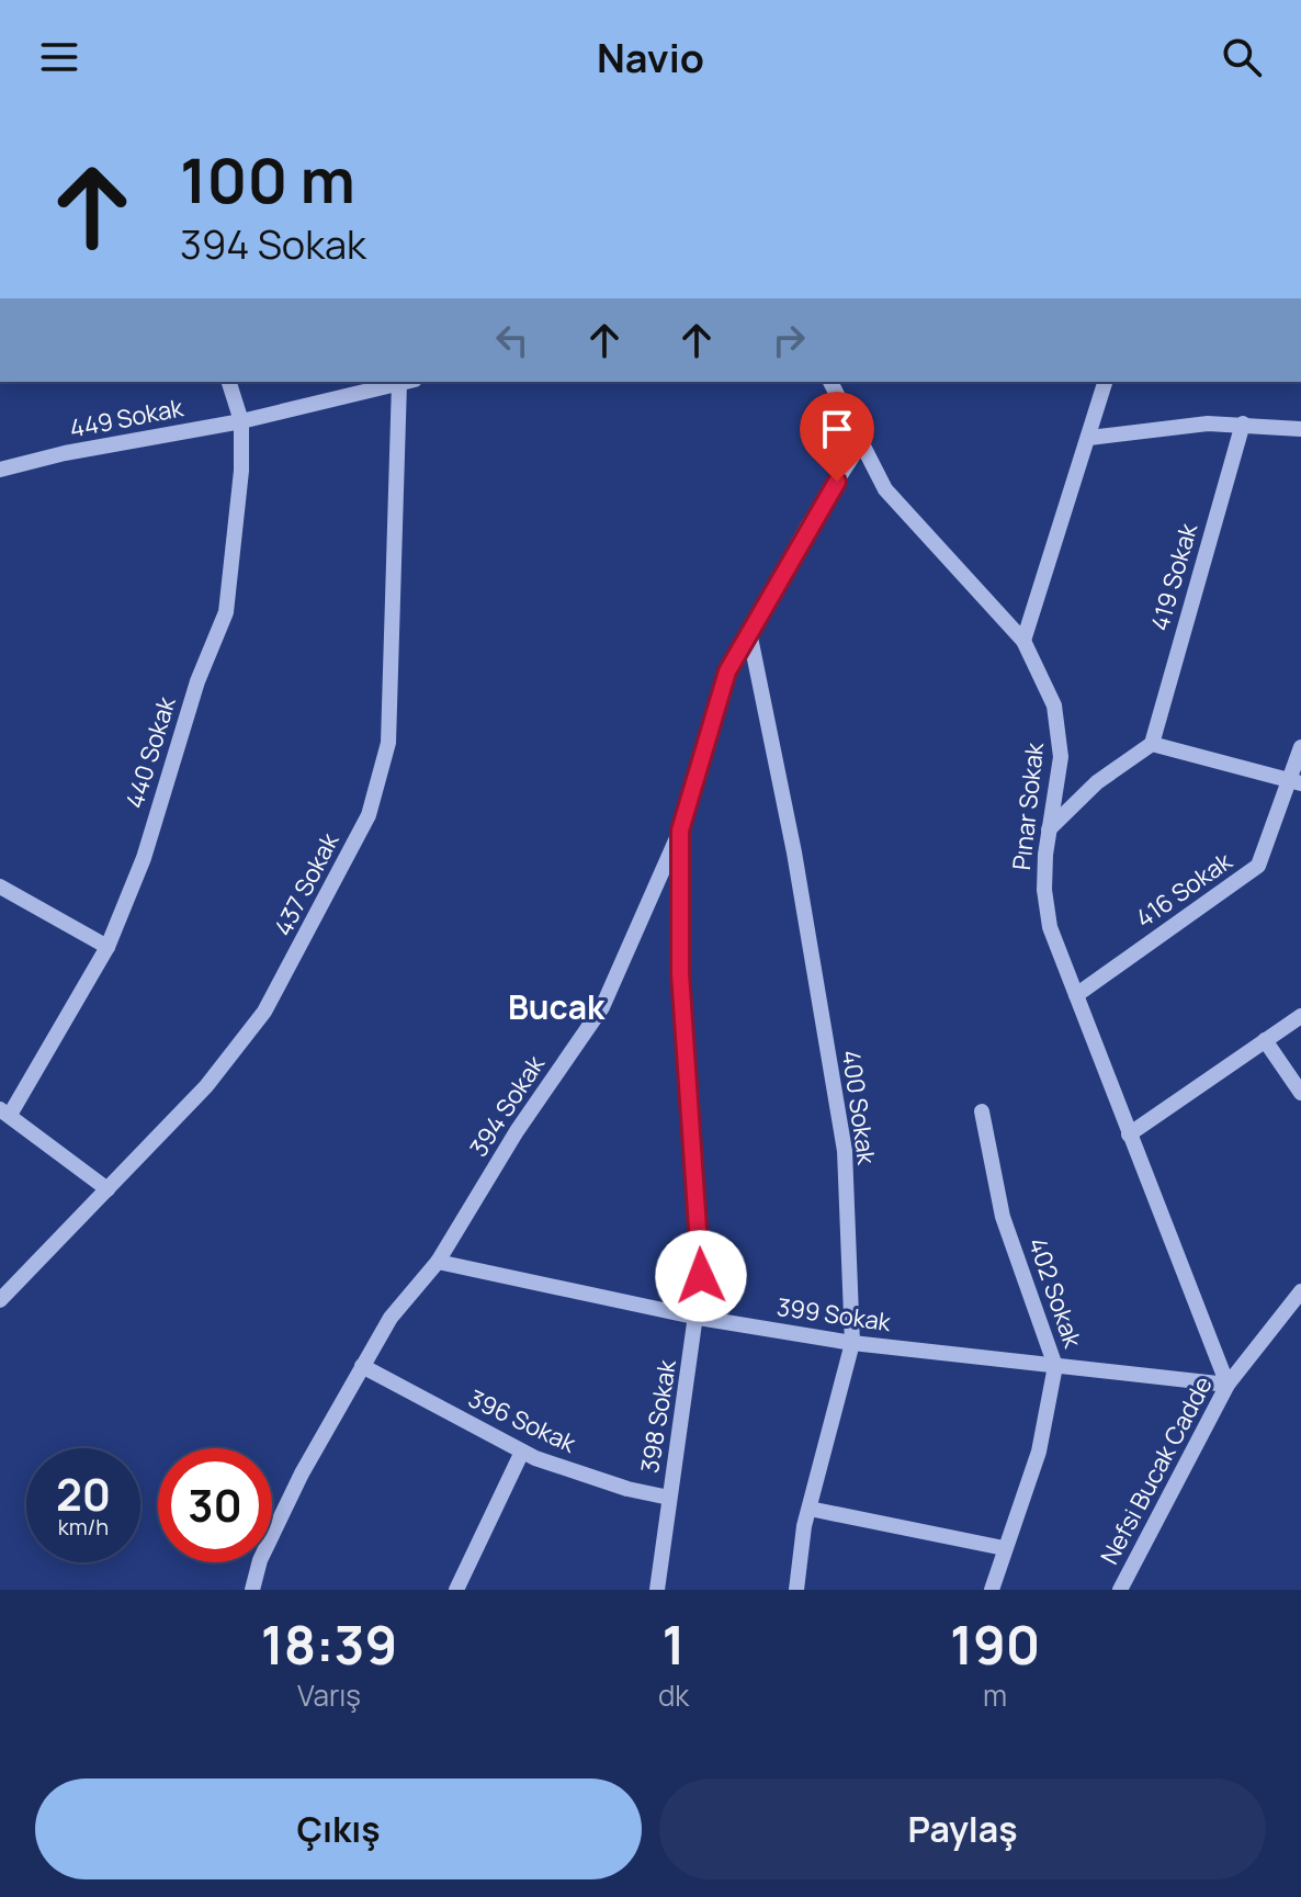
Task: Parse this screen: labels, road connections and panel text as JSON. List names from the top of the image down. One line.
{"streets":{"street":["449 Sokak","419 Sokak","440 Sokak","Pınar Sokak","437 Sokak","416 Sokak","394 Sokak","400 Sokak","402 Sokak","399 Sokak","398 Sokak","396 Sokak","Nefsi Bucak Cadde"]},"crossings":[["449 Sokak","440 Sokak"],["440 Sokak","437 Sokak"],["Pınar Sokak","416 Sokak"],["Pınar Sokak","394 Sokak"],["Pınar Sokak","399 Sokak"],["Pınar Sokak","Nefsi Bucak Cadde"],["394 Sokak","400 Sokak"],["394 Sokak","399 Sokak"],["394 Sokak","398 Sokak"],["394 Sokak","396 Sokak"],["400 Sokak","399 Sokak"],["402 Sokak","399 Sokak"],["399 Sokak","398 Sokak"],["399 Sokak","Nefsi Bucak Cadde"],["398 Sokak","396 Sokak"]],"districts":["Bucak"],"page":{"header":"Navio","turn":["100 m","394 Sokak"],"speed":"20 km/h","limit":"30","eta":["18:39","Varış","1","dk","190","m"],"buttons":["Çıkış","Paylaş"]}}
